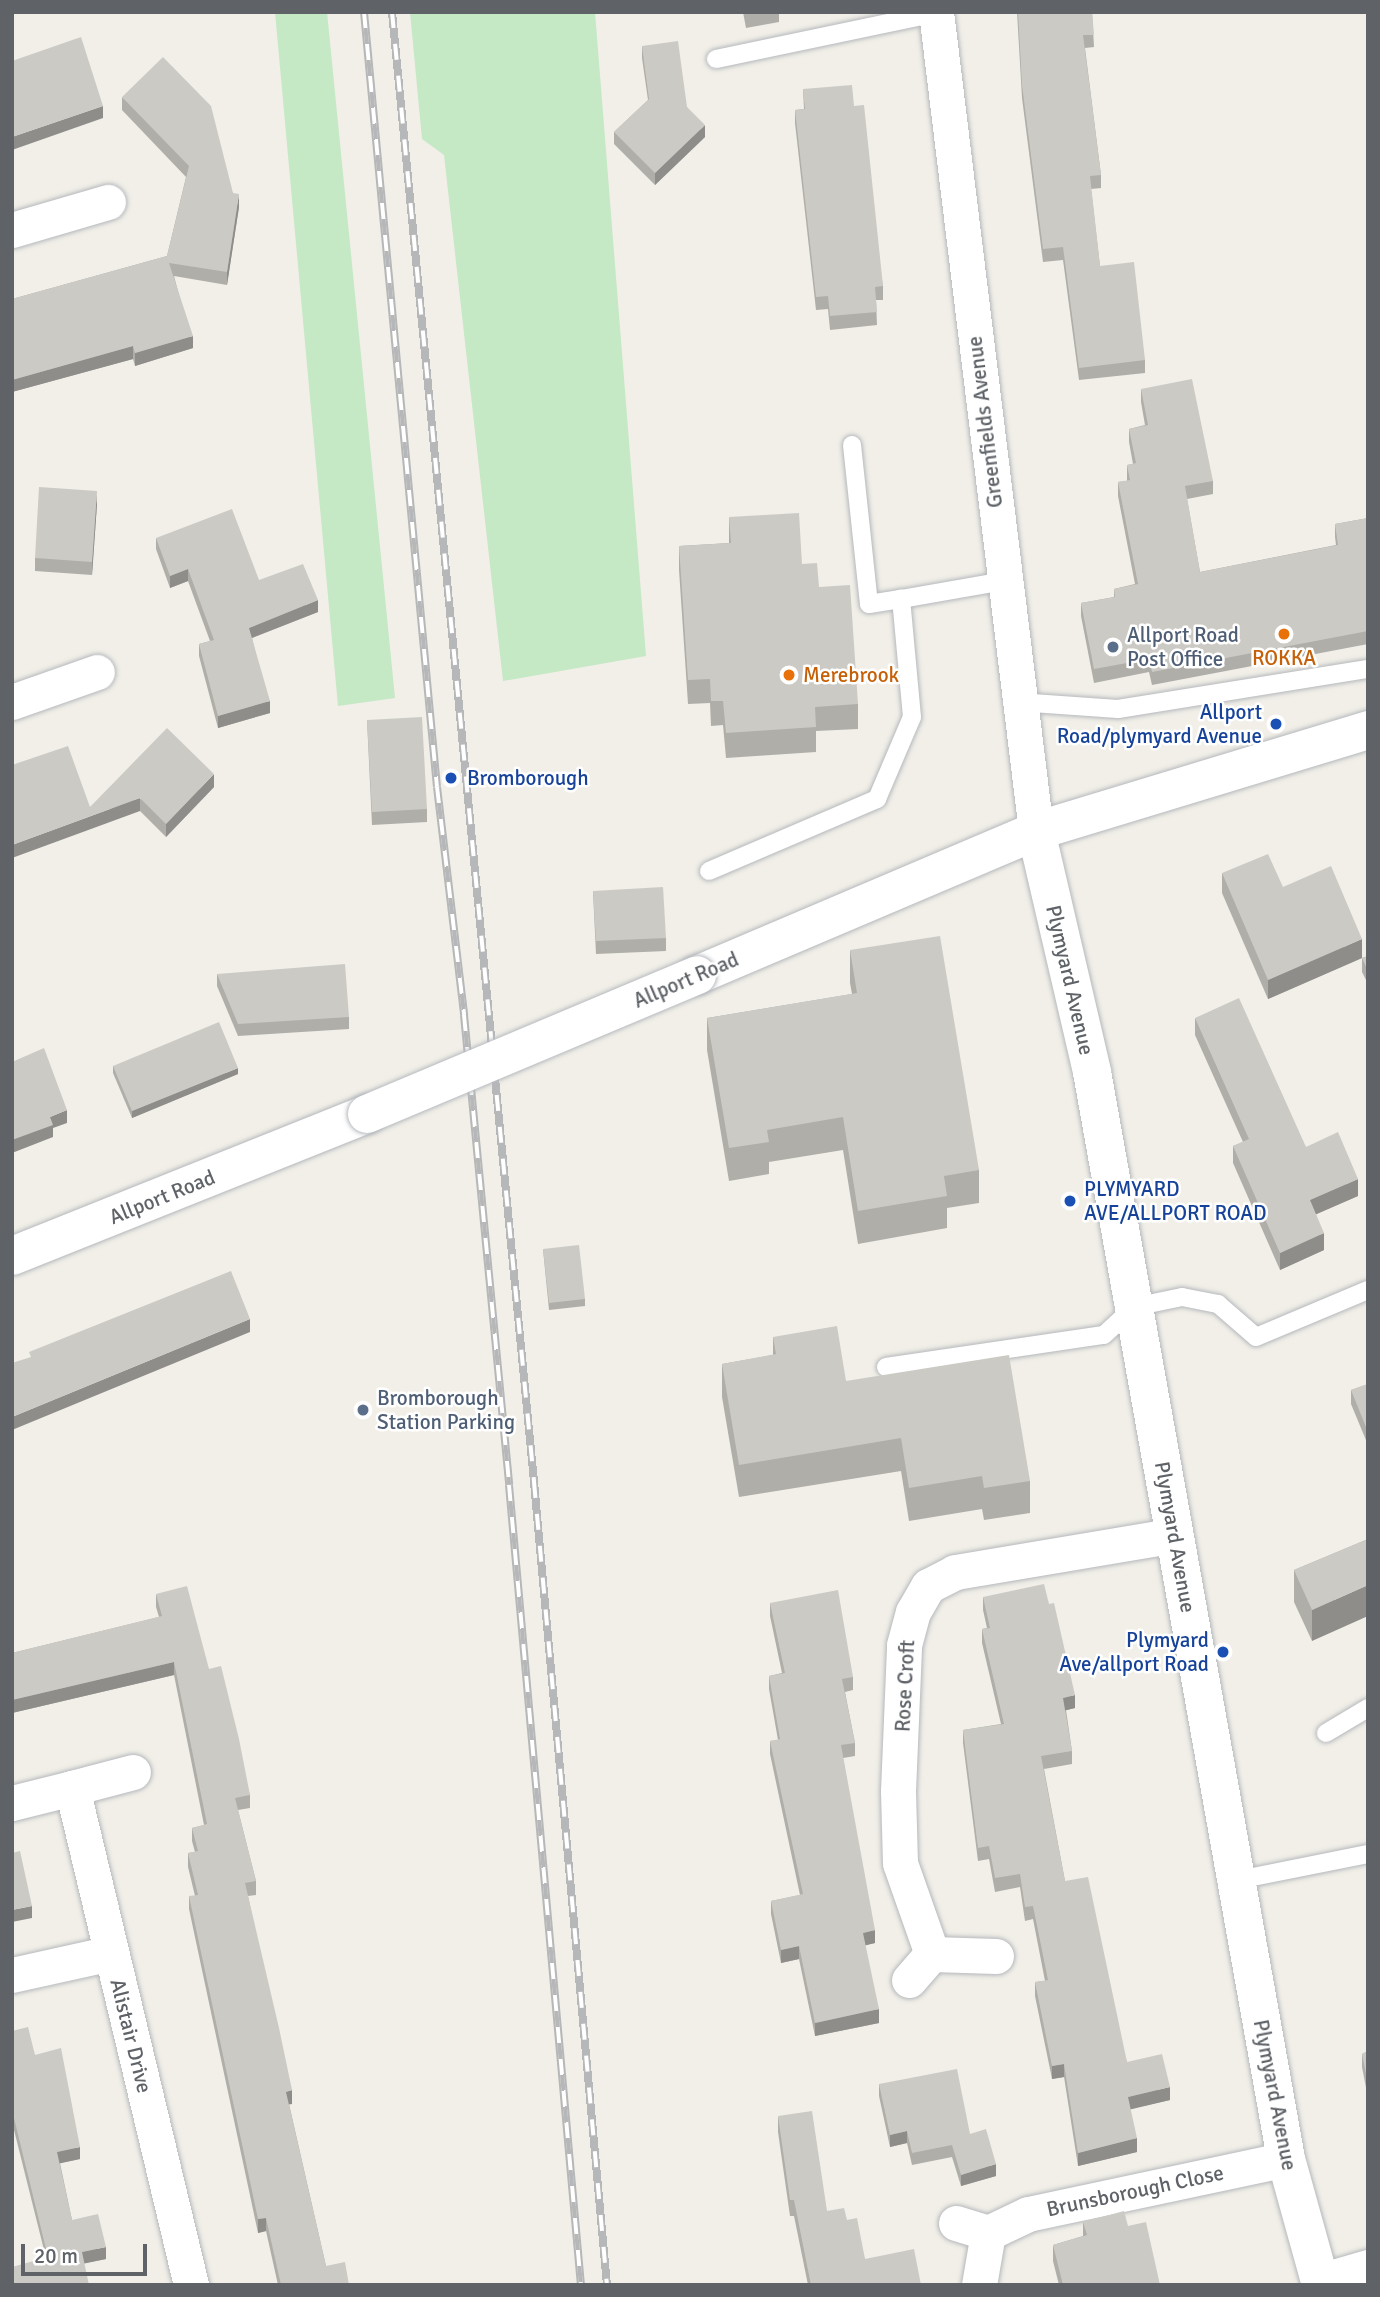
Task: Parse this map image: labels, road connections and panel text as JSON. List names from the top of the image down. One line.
{"streets":{"street":["Greenfields Avenue","Allport Road","Plymyard Avenue","Rose Croft","Alistair Drive","Brunsborough Close"]},"crossings":[["Greenfields Avenue","Allport Road"],["Greenfields Avenue","Plymyard Avenue"],["Allport Road","Plymyard Avenue"],["Plymyard Avenue","Rose Croft"],["Plymyard Avenue","Brunsborough Close"]],"places":["ROKKA","Allport Road Post Office","Merebrook","Allport Road/plymyard Avenue","Bromborough","PLYMYARD AVE/ALLPORT ROAD","Bromborough Station Parking","Plymyard Ave/allport Road"],"scale_bar":"20 m"}
